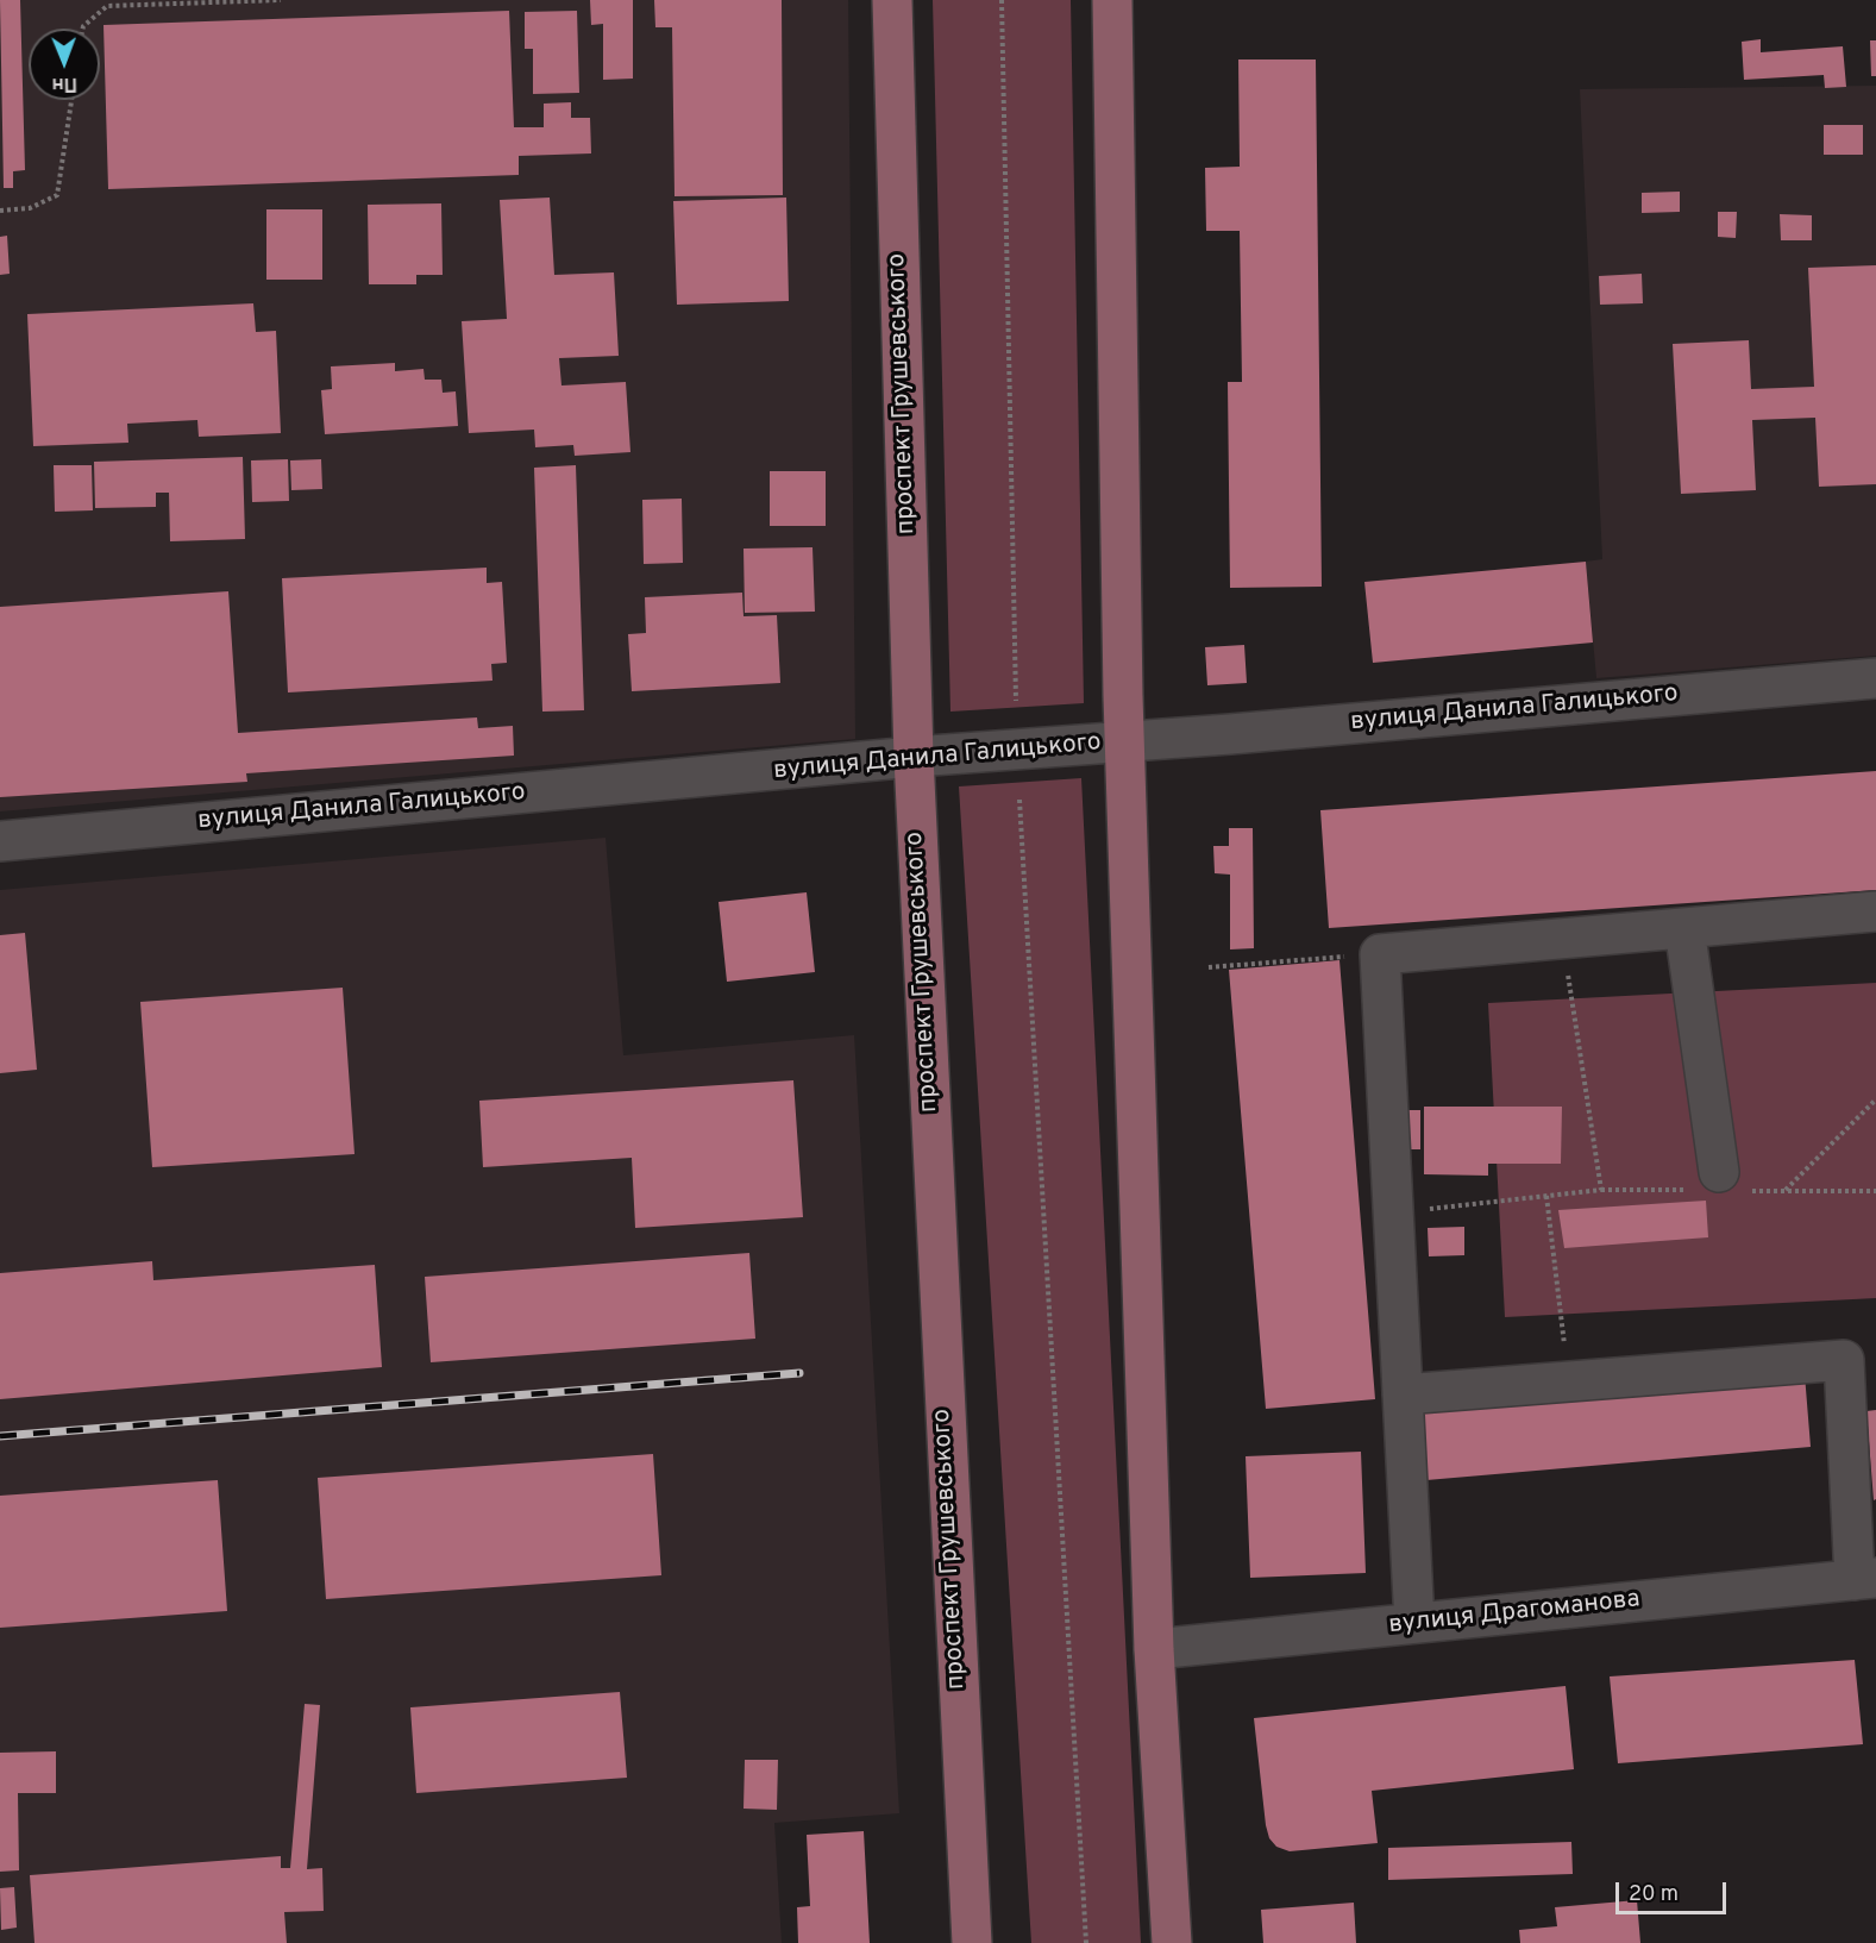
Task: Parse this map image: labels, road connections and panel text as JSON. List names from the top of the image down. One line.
{"streets":{"main road":["проспект Грушевського"],"street":["вулиця Данила Галицького","вулиця Драгоманова"]},"crossings":[["проспект Грушевського","вулиця Данила Галицького"]],"scale_bar":"20 m","north":"bottom"}
